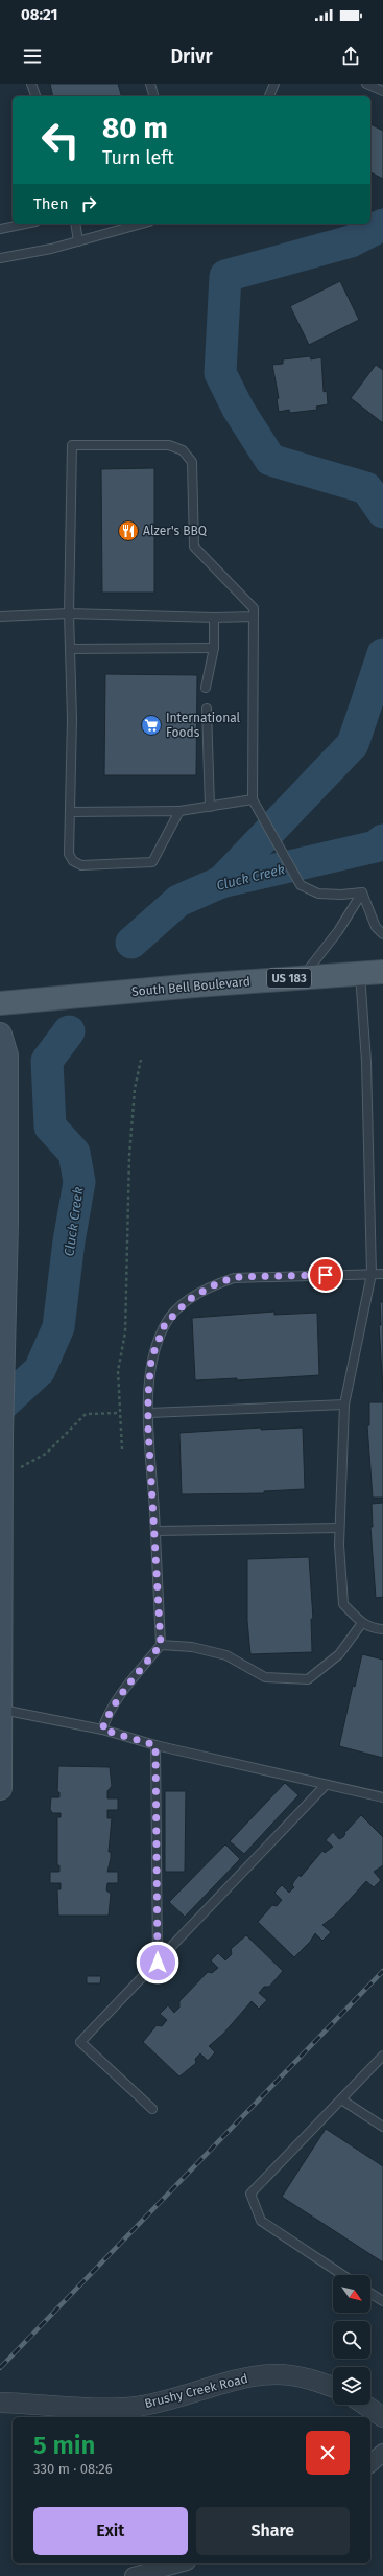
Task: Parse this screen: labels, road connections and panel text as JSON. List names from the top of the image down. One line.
{"streets":{"main road":["US 183","South Bell Boulevard"],"street":["Brushy Creek Road"]},"water":["Cluck Creek"],"places":{"restaurant":["Alzer's BBQ"],"supermarket":["International Foods"]},"north":"bottom right","page":{"status":"08:21","header":"Drivr","turn":["80 m","Turn left"],"then":"Then","heading":["5 min","330 m · 08:26"],"buttons":["Exit","Share"]}}
